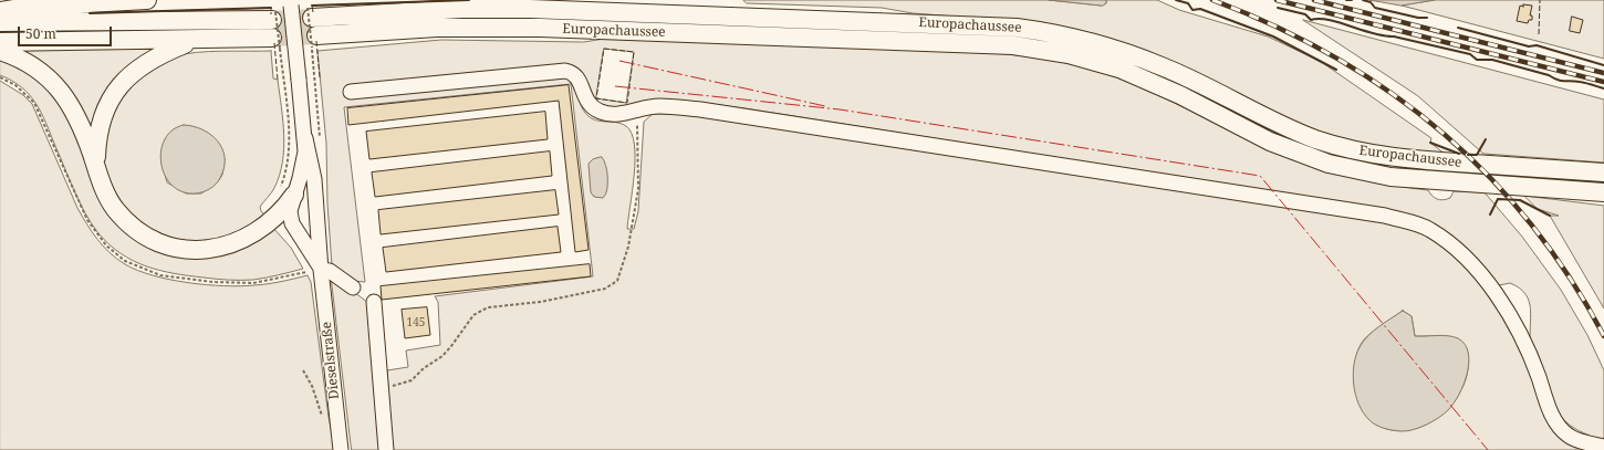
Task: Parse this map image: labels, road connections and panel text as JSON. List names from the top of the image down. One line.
{"streets":{"main road":["Europachaussee"],"street":["Dieselstraße"]},"house_numbers":["145"],"scale_bar":"50 m"}
